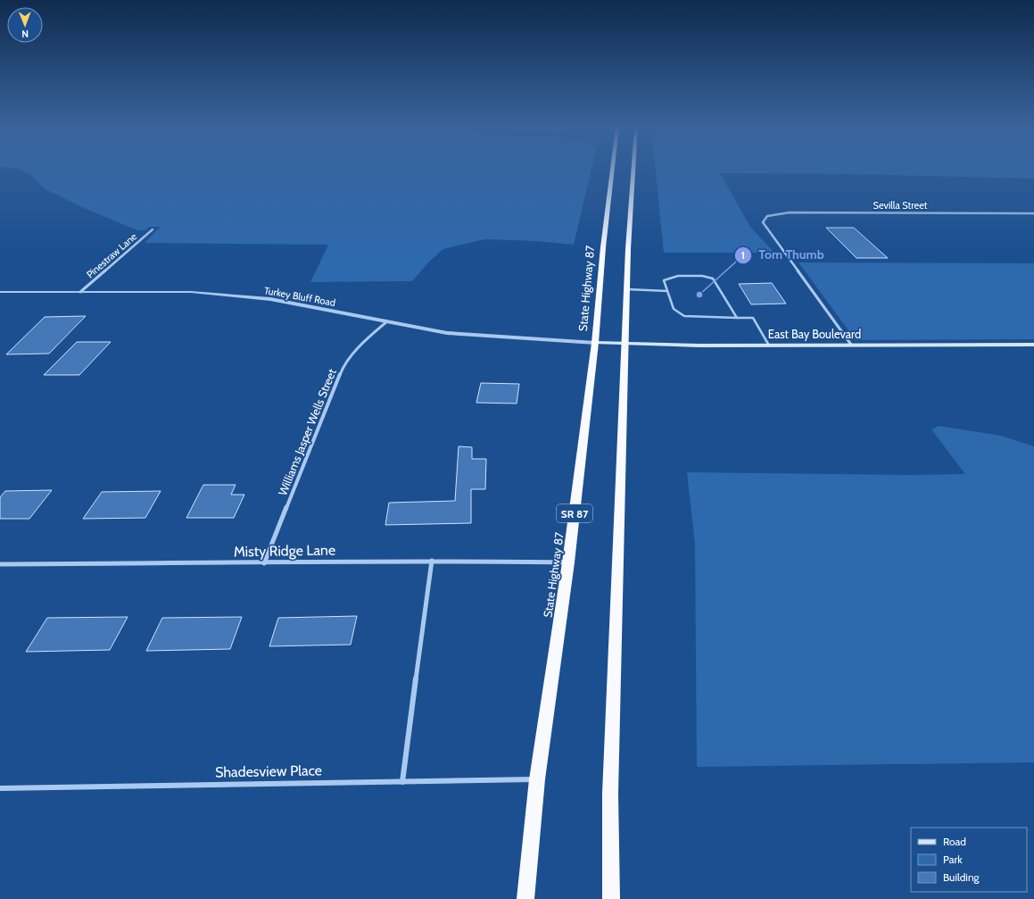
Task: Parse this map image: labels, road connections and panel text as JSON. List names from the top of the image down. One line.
{"streets":{"highway":["State Highway 87","SR 87"],"main road":["East Bay Boulevard"],"street":["Sevilla Street","Pinestraw Lane","Turkey Bluff Road","Williams Jasper Wells Street","Misty Ridge Lane","Shadesview Place"]},"crossings":[["Sevilla Street","East Bay Boulevard"],["Pinestraw Lane","Turkey Bluff Road"],["State Highway 87","Turkey Bluff Road"],["State Highway 87","East Bay Boulevard"],["State Highway 87","Misty Ridge Lane"],["State Highway 87","Shadesview Place"],["Turkey Bluff Road","East Bay Boulevard"],["Turkey Bluff Road","Williams Jasper Wells Street"],["Williams Jasper Wells Street","Misty Ridge Lane"]],"places":["Tom Thumb"],"legend":["Road","Park","Building"],"north":"bottom"}
